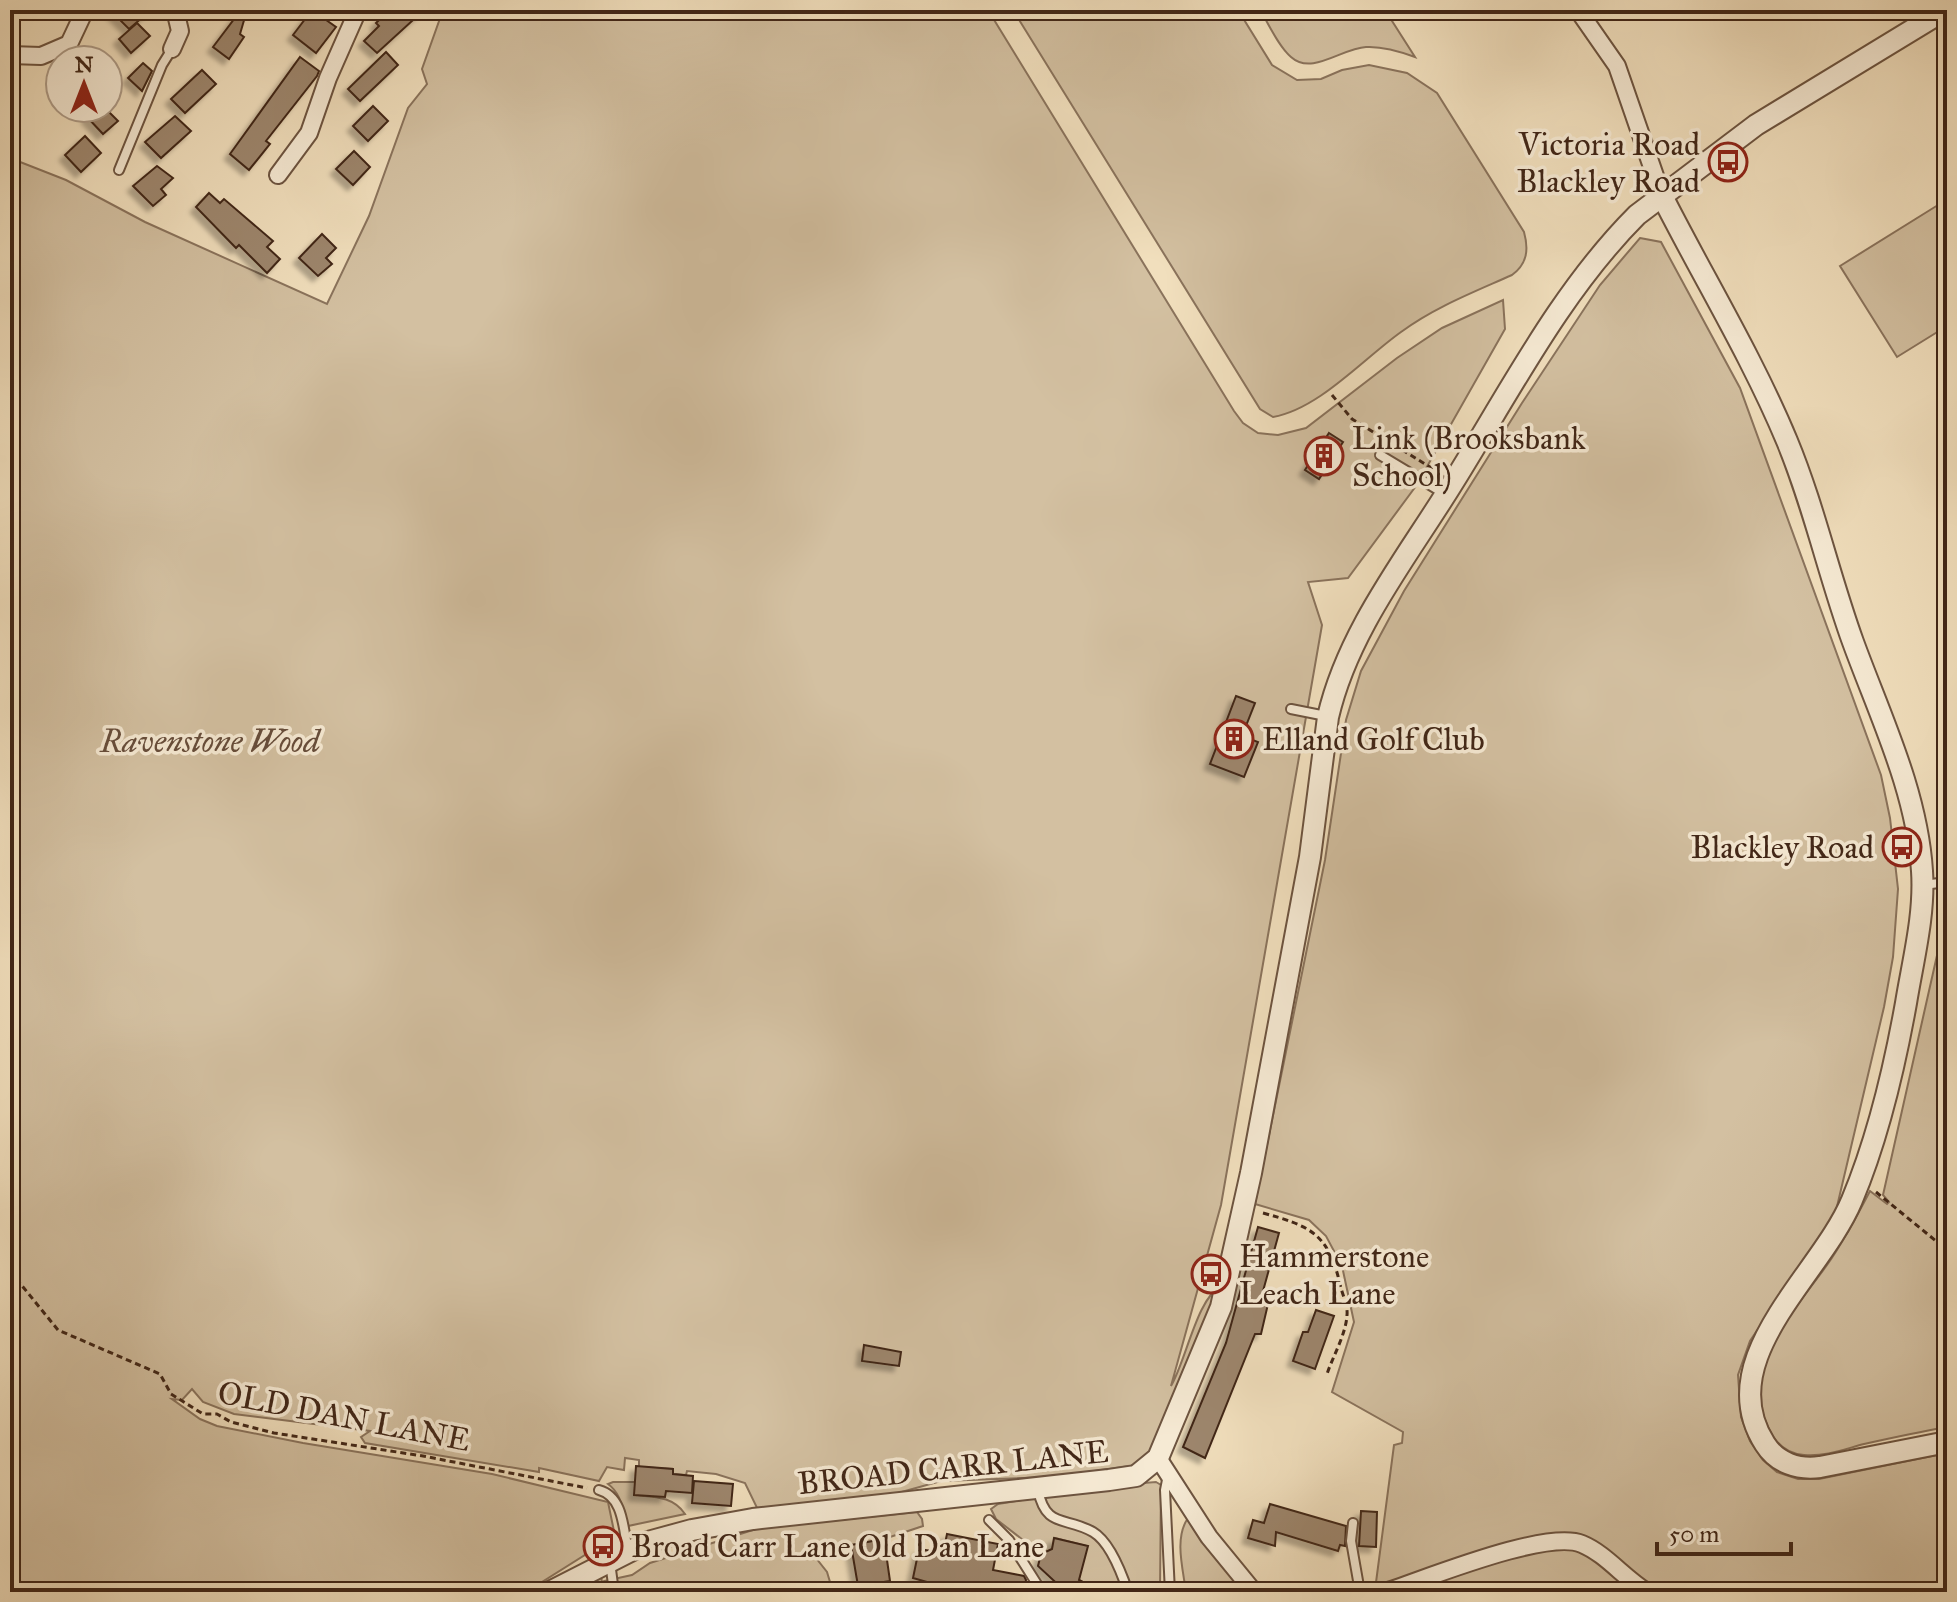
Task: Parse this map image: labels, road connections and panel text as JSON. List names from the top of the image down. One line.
{"streets":{"street":["BROAD CARR LANE"],"path":["OLD DAN LANE"]},"parks":["Ravenstone Wood"],"places":{"bus stop":["Victoria Road Blackley Road","Blackley Road","Hammerstone Leach Lane","Broad Carr Lane Old Dan Lane"],"building":["Link (Brooksbank School)","Elland Golf Club"]},"scale_bar":"50 m","north":"top"}
